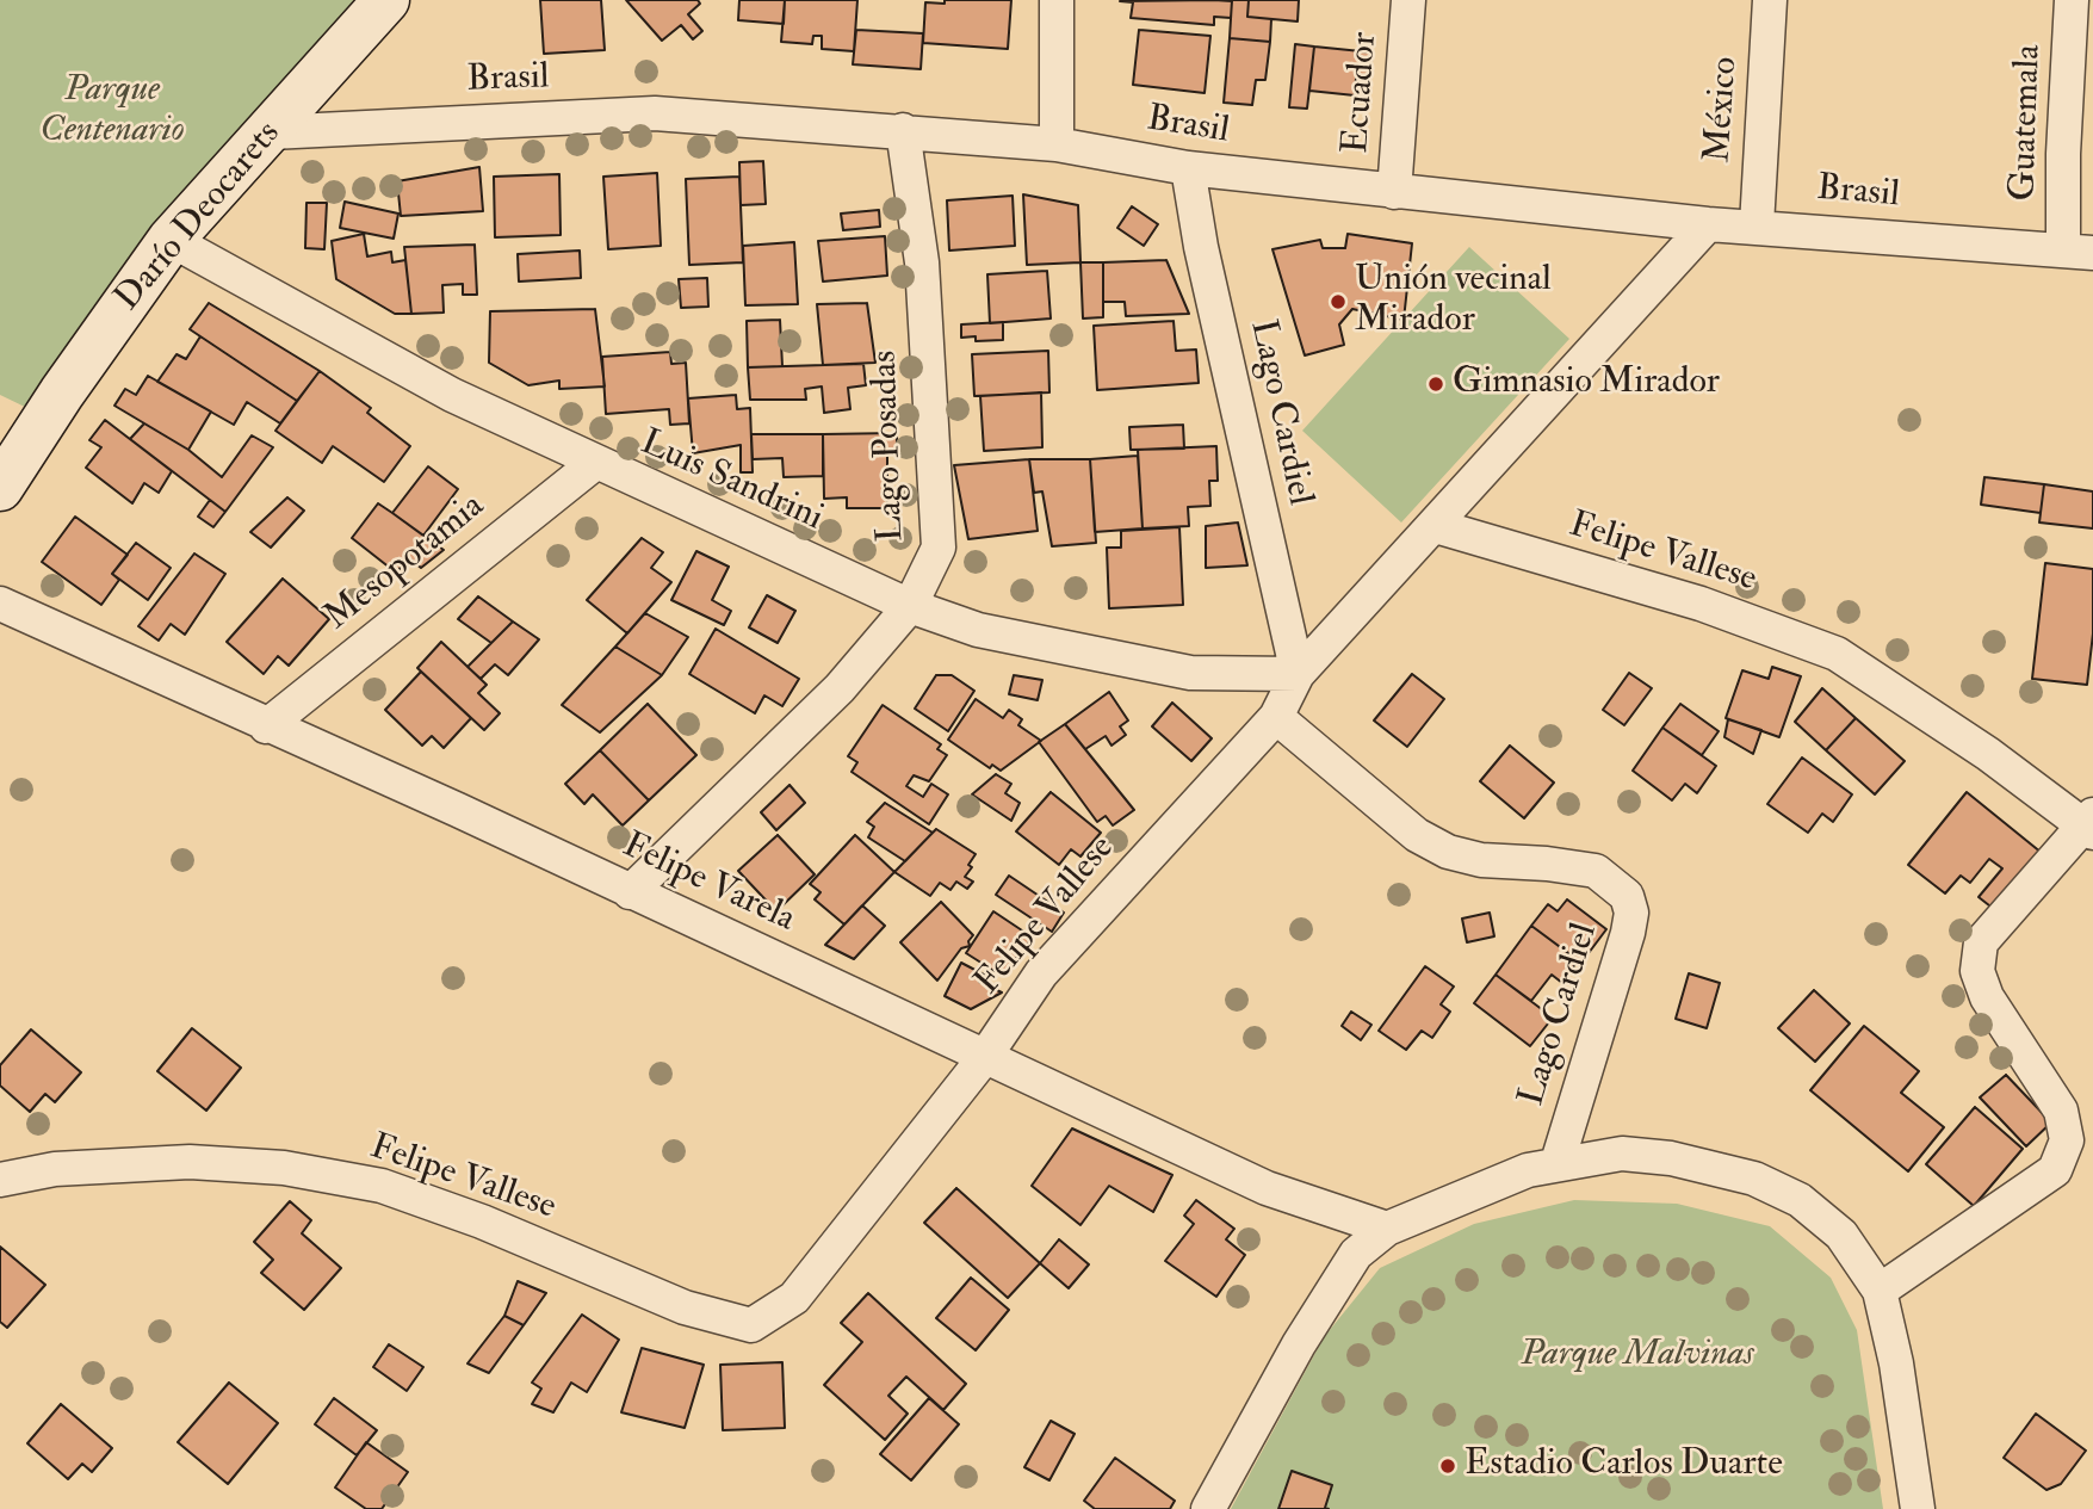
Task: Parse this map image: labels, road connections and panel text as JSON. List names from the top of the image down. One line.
{"streets":{"street":["Brasil","Ecuador","México","Guatemala","Darío Deocarets","Lago Cardiel","Lago Posadas","Luis Sandrini","Felipe Vallese","Mesopotamia","Felipe Varela"]},"crossings":[["Brasil","Ecuador"],["Brasil","México"],["Brasil","Guatemala"],["Brasil","Darío Deocarets"],["Brasil","Lago Cardiel"],["Brasil","Lago Posadas"],["Darío Deocarets","Luis Sandrini"],["Lago Cardiel","Luis Sandrini"],["Lago Cardiel","Felipe Vallese"],["Lago Posadas","Luis Sandrini"],["Lago Posadas","Felipe Varela"],["Luis Sandrini","Felipe Vallese"],["Luis Sandrini","Mesopotamia"],["Felipe Vallese","Felipe Varela"],["Mesopotamia","Felipe Varela"]],"parks":["Parque Centenario","Parque Malvinas"],"places":["Unión vecinal Mirador","Gimnasio Mirador","Estadio Carlos Duarte"]}
